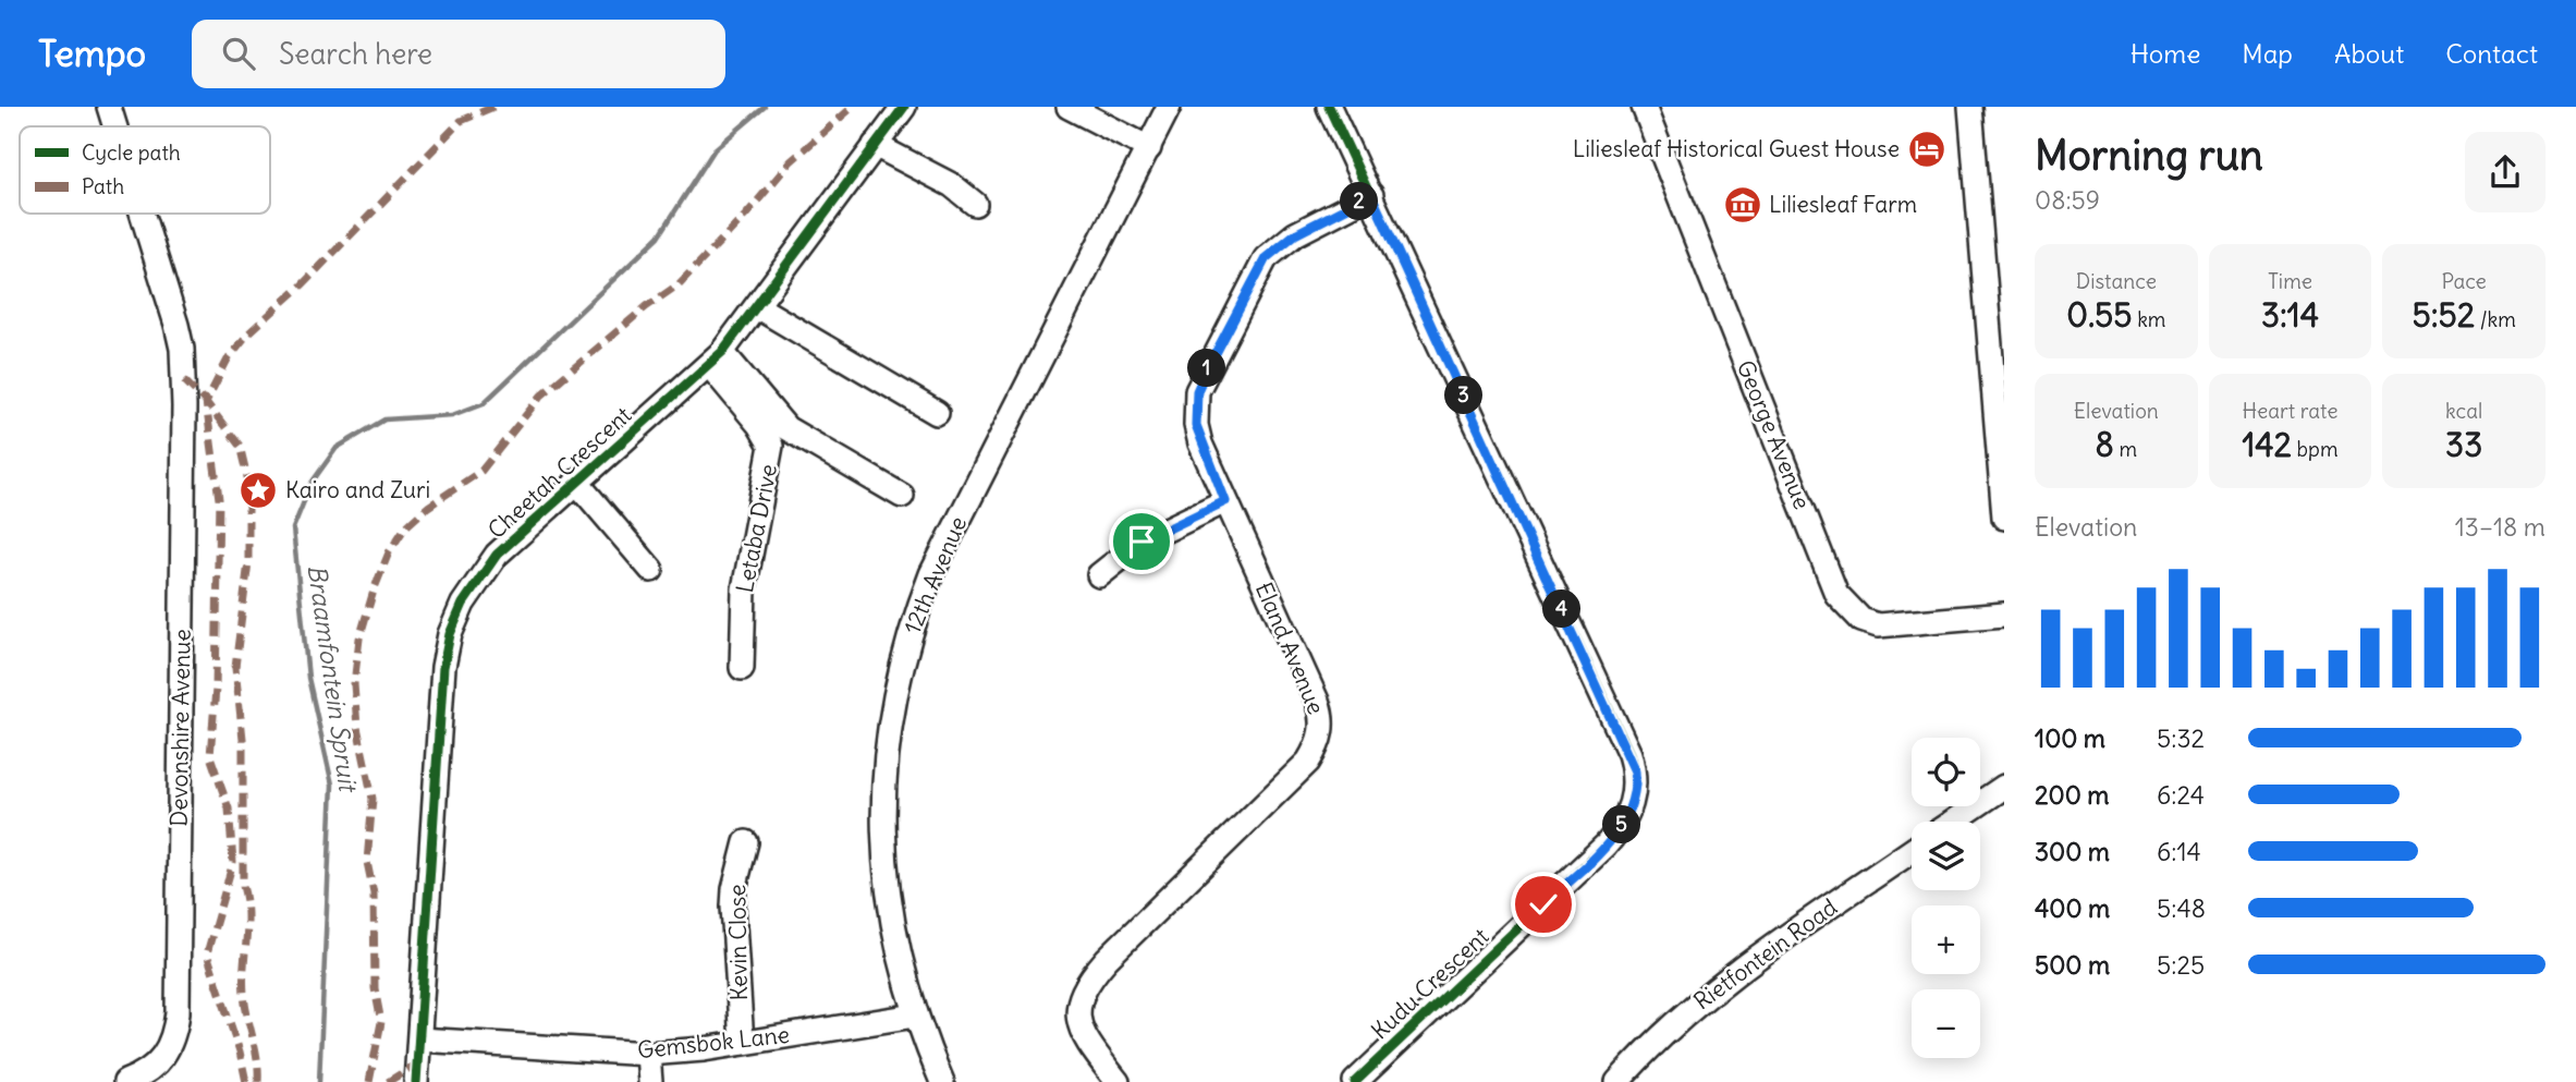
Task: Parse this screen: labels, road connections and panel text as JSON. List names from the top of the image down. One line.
{"streets":{"street":["George Avenue","Cheetah Crescent","Letaba Drive","12th Avenue","Eland Avenue","Devonshire Avenue","Kevin Close","Rietfontein Road","Kudu Crescent","Gemsbok Lane"]},"crossings":[["Cheetah Crescent","Letaba Drive"],["Cheetah Crescent","Gemsbok Lane"],["12th Avenue","Gemsbok Lane"],["Eland Avenue","Kudu Crescent"],["Kevin Close","Gemsbok Lane"]],"water":["Braamfontein Spruit"],"places":{"hotel":["Liliesleaf Historical Guest House"],"museum":["Liliesleaf Farm"],"place":["Kairo and Zuri"]},"legend":["Cycle path","Path"],"page":{"header":"Tempo","search":"Search here","nav":["Home","Map","About","Contact"],"heading":["Morning run","08:59"],"pins":["2","1","3","4","5"],"stats":[["Distance","0.55 km"],["Time","3:14"],["Pace","5:52 /km"],["Elevation","8 m"],["Heart rate","142 bpm"],["kcal","33"]],"chart":["Elevation","13–18 m"],"list":[{"name":"100 m","note":"5:32"},{"name":"200 m","note":"6:24"},{"name":"300 m","note":"6:14"},{"name":"400 m","note":"5:48"},{"name":"500 m","note":"5:25"}],"map_buttons":["+","−"]}}
